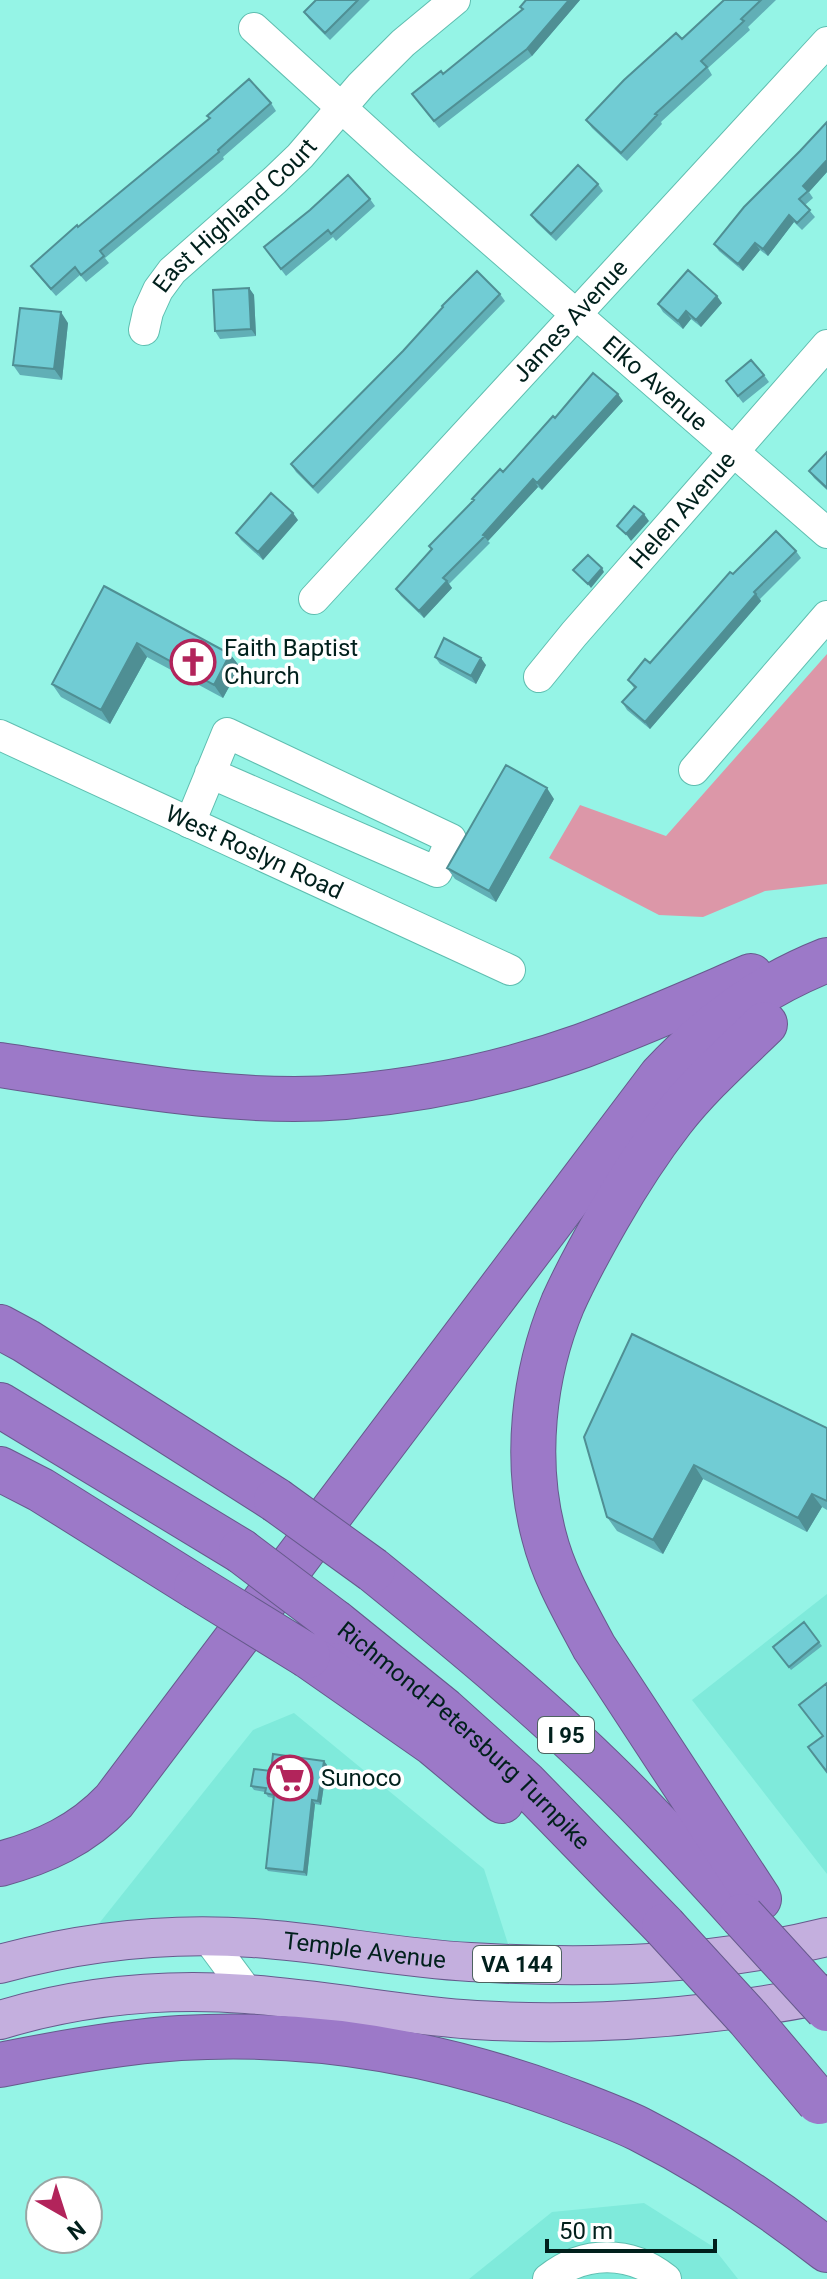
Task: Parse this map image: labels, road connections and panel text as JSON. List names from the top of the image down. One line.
{"streets":{"highway":["I 95","Richmond-Petersburg Turnpike"],"main road":["Temple Avenue","VA 144"],"street":["East Highland Court","James Avenue","Elko Avenue","Helen Avenue","West Roslyn Road"]},"crossings":[["East Highland Court","Elko Avenue"],["James Avenue","Elko Avenue"],["Elko Avenue","Helen Avenue"]],"places":{"church":["Faith Baptist Church"],"supermarket":["Sunoco"]},"scale_bar":"50 m","north":"bottom right"}
